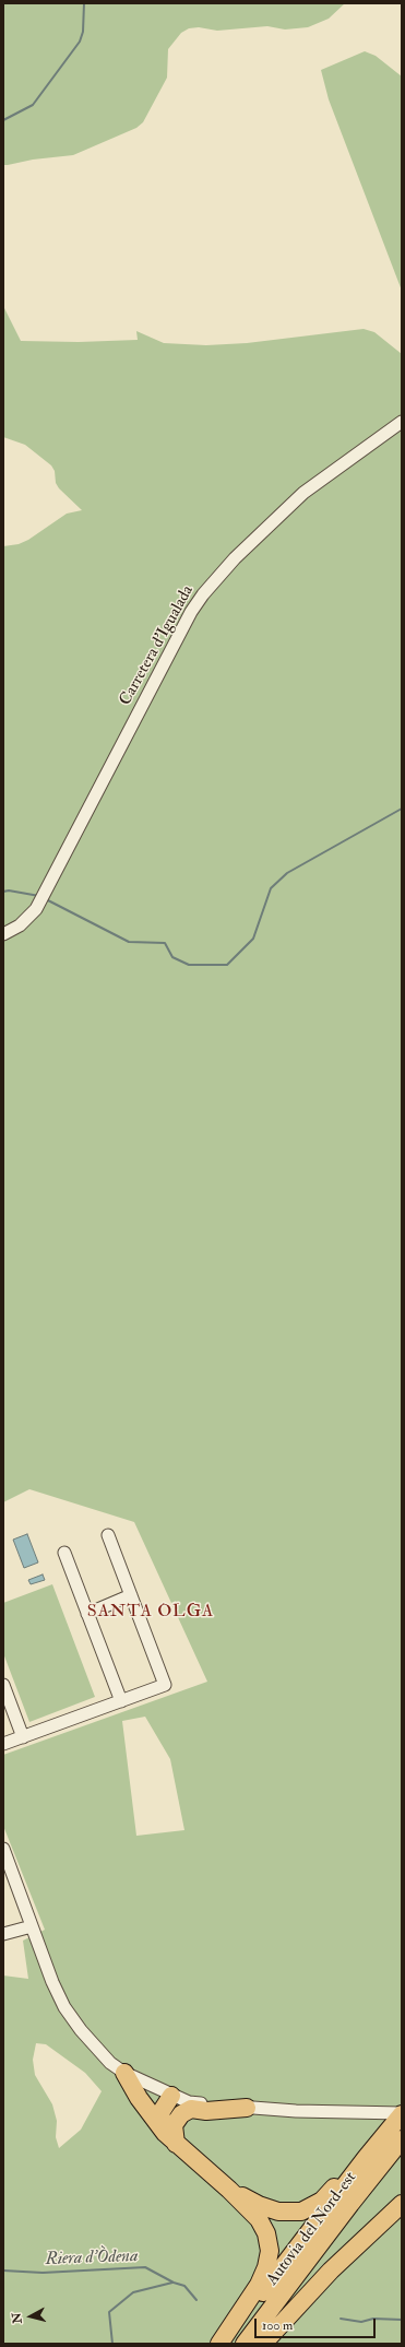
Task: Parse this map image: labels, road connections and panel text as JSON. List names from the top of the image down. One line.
{"streets":{"highway":["Autovia del Nord-est"],"street":["Carretera d'Igualada"]},"districts":["SANTA OLGA"],"water":["Riera d'Òdena"],"scale_bar":"100 m","north":"left"}
